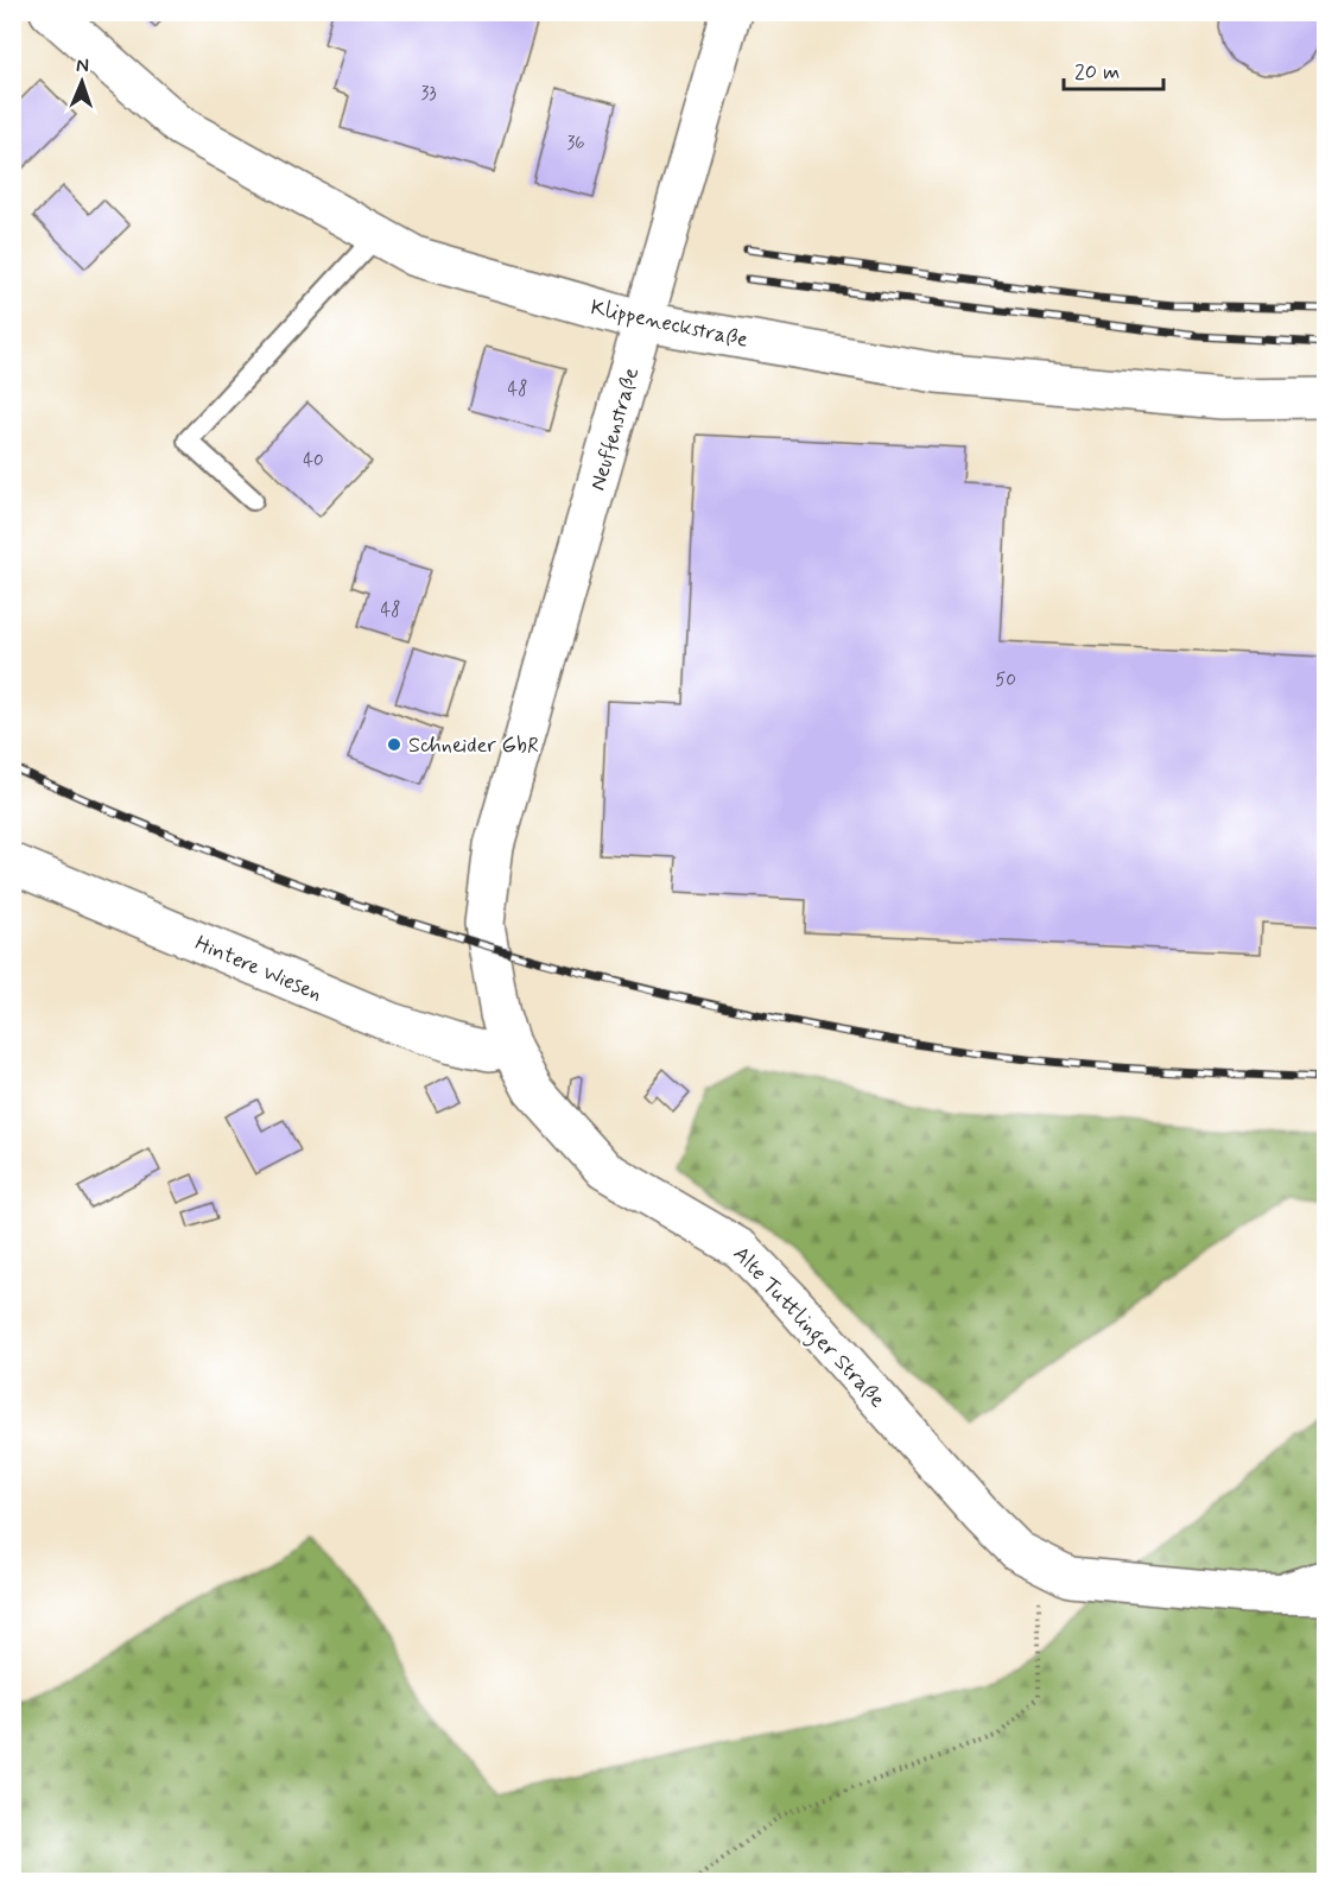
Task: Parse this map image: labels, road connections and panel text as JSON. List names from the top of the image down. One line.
{"streets":{"street":["Klippeneckstraße","Neuffenstraße","Hintere Wiesen","Alte Tuttlinger Straße"]},"crossings":[["Klippeneckstraße","Neuffenstraße"],["Neuffenstraße","Alte Tuttlinger Straße"],["Hintere Wiesen","Alte Tuttlinger Straße"]],"places":["Schneider GbR"],"house_numbers":["33","36","48","40","48","50"],"scale_bar":"20 m","north":"top"}
